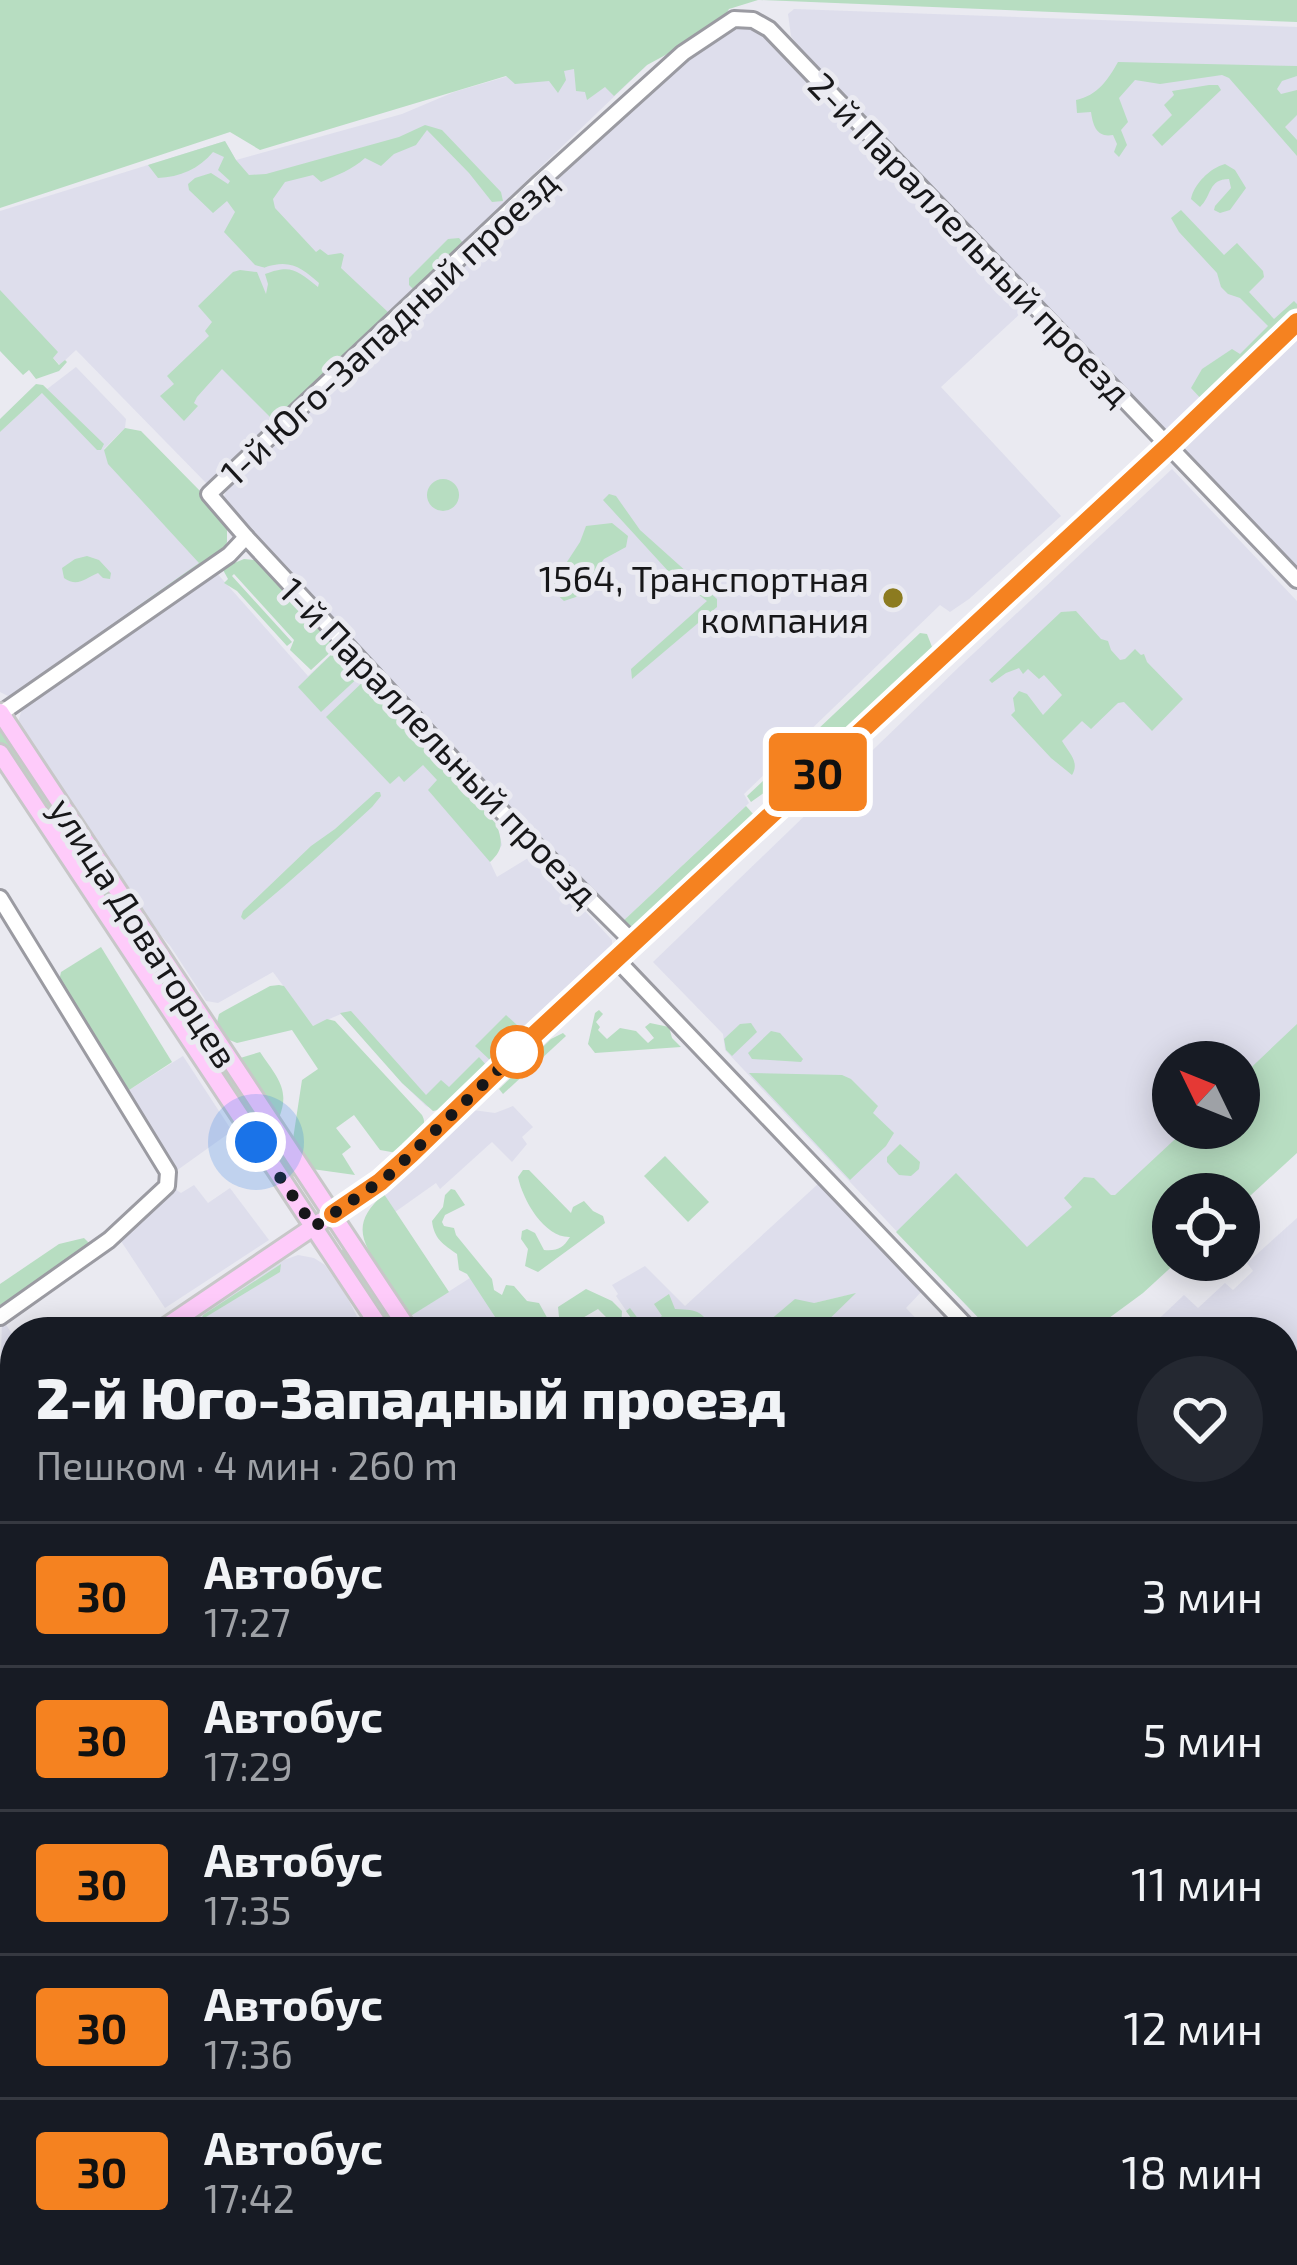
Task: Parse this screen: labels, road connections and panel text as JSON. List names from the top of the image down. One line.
{"streets":{"main road":["улица Доваторцев"],"street":["2-й Параллельный проезд","1-й Юго-Западный проезд","1-й Параллельный проезд"]},"crossings":[["2-й Параллельный проезд","1-й Юго-Западный проезд"],["1-й Юго-Западный проезд","1-й Параллельный проезд"],["1-й Юго-Западный проезд","улица Доваторцев"]],"places":["1564, Транспортная компания"],"lines":["bus line 30"],"north":"top left","page":{"on_map":"30","heading":["2-й Юго-Западный проезд","Пешком · 4 мин · 260 m"],"list":[{"mark":"30","name":"Автобус","note":"17:27","value":"3 мин"},{"mark":"30","name":"Автобус","note":"17:29","value":"5 мин"},{"mark":"30","name":"Автобус","note":"17:35","value":"11 мин"},{"mark":"30","name":"Автобус","note":"17:36","value":"12 мин"},{"mark":"30","name":"Автобус","note":"17:42","value":"18 мин"}]}}
